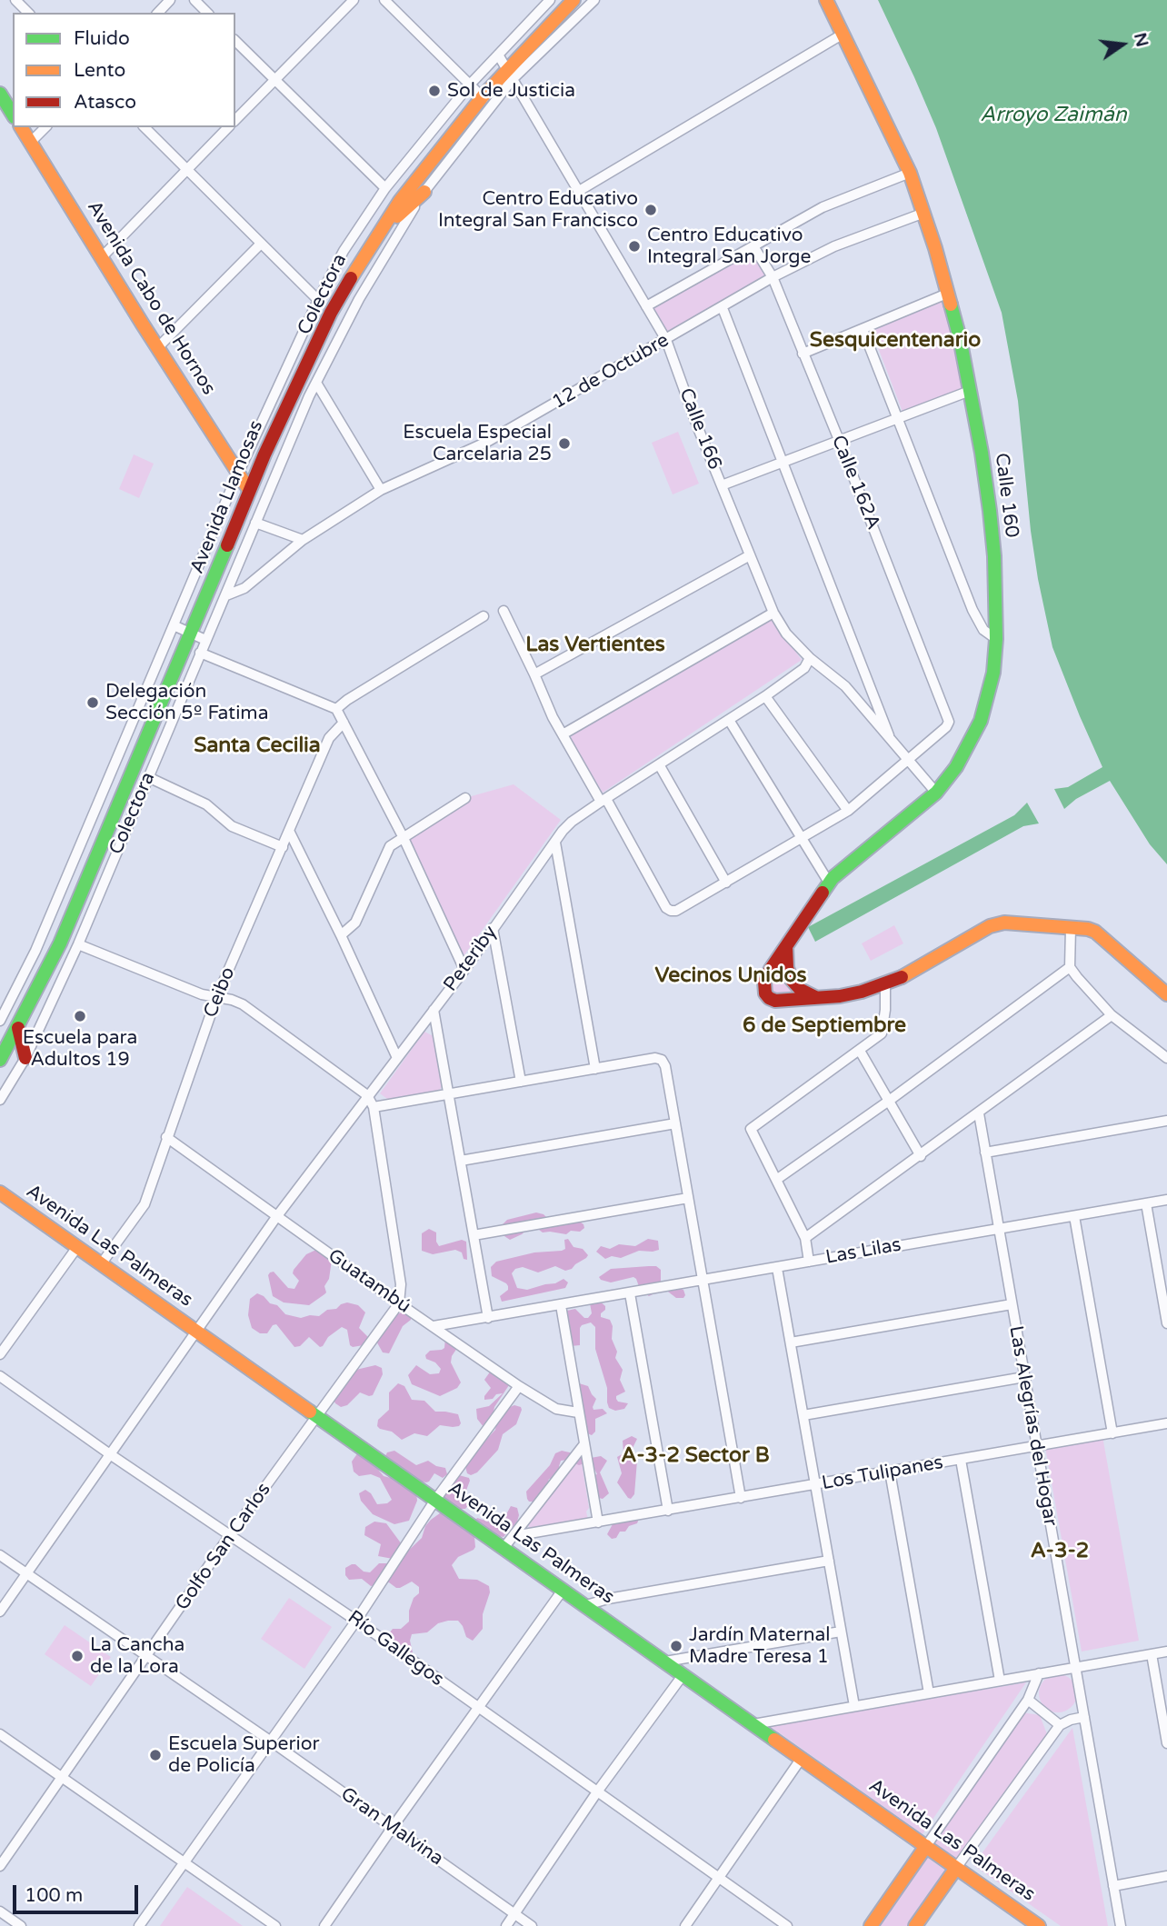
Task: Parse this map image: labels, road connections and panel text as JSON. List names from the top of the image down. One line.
{"streets":{"main road":["Avenida Cabo de Hornos","Calle 160","Avenida Llamosas","Avenida Las Palmeras"],"street":["Colectora","12 de Octubre","Calle 166","Calle 162A","Peteriby","Ceibo","Las Lilas","Guatambú","Las Alegrías del Hogar","Los Tulipanes","Golfo San Carlos","Río Gallegos","Gran Malvina"]},"crossings":[["Colectora","Avenida Cabo de Hornos"],["Colectora","12 de Octubre"],["Colectora","Avenida Llamosas"],["Avenida Cabo de Hornos","Avenida Llamosas"],["12 de Octubre","Calle 166"],["12 de Octubre","Calle 162A"],["12 de Octubre","Calle 160"],["Calle 166","Calle 162A"],["Calle 166","Calle 160"],["Calle 166","Avenida Llamosas"],["Calle 166","Peteriby"],["Peteriby","Avenida Las Palmeras"],["Peteriby","Guatambú"],["Peteriby","Río Gallegos"],["Peteriby","Gran Malvina"],["Ceibo","Avenida Las Palmeras"],["Ceibo","Guatambú"],["Avenida Las Palmeras","Golfo San Carlos"],["Las Lilas","Guatambú"],["Las Lilas","Las Alegrías del Hogar"],["Guatambú","Golfo San Carlos"],["Las Alegrías del Hogar","Los Tulipanes"],["Golfo San Carlos","Río Gallegos"],["Golfo San Carlos","Gran Malvina"]],"districts":["Sesquicentenario","Las Vertientes","Santa Cecilia","Vecinos Unidos","6 de Septiembre","A-3-2 Sector B","A-3-2"],"water":["Arroyo Zaimán"],"places":["Sol de Justicia","Centro Educativo Integral San Francisco","Centro Educativo Integral San Jorge","Escuela Especial Carcelaria 25","Delegación Sección 5º Fatima","Escuela para Adultos 19","Jardín Maternal Madre Teresa 1","La Cancha de la Lora","Escuela Superior de Policía"],"legend":["Fluido","Lento","Atasco"],"scale_bar":"100 m","north":"right"}
